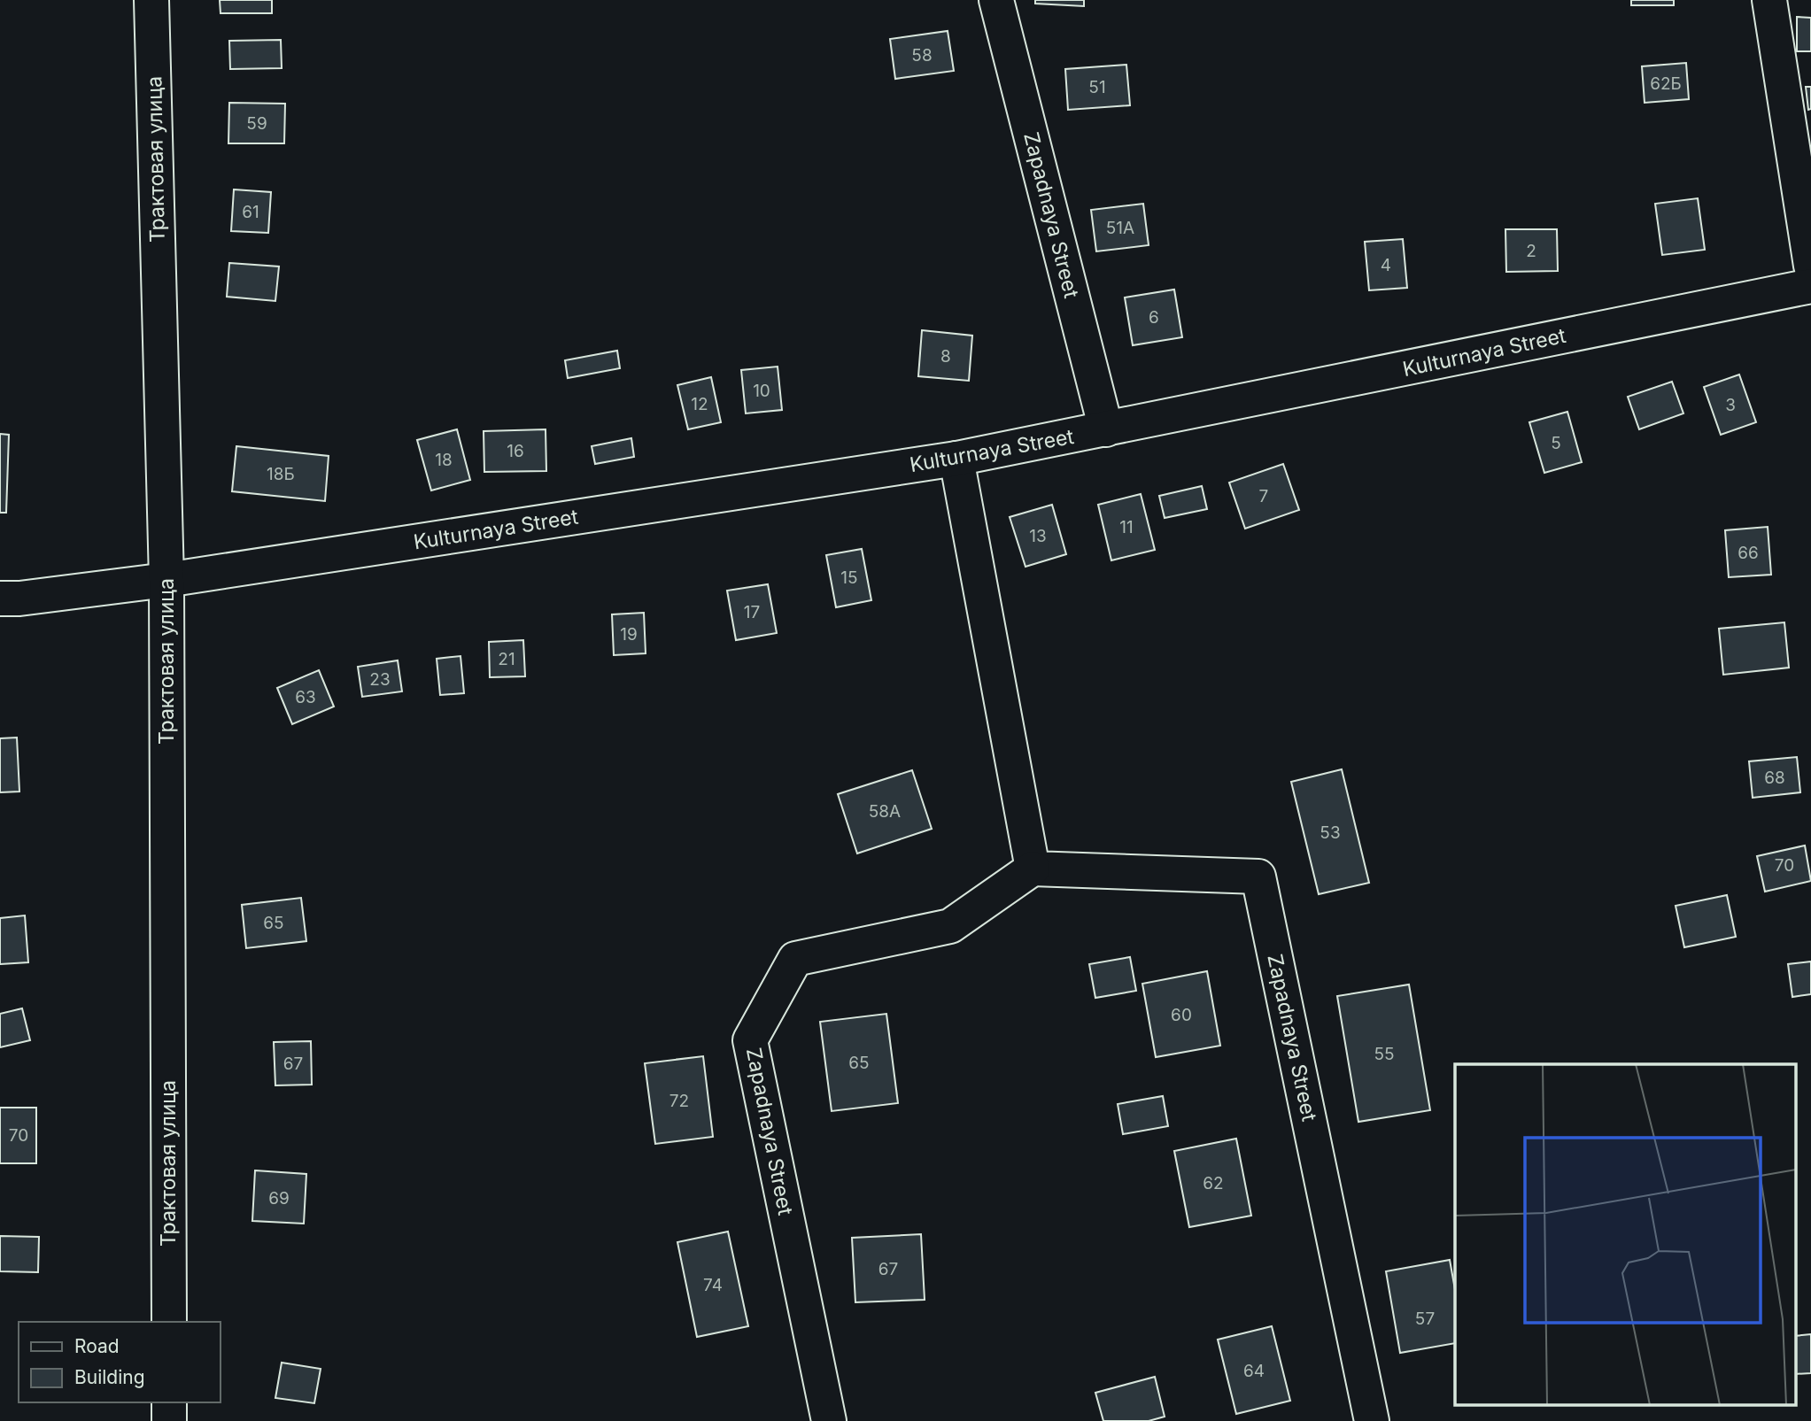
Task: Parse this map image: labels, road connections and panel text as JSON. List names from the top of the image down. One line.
{"streets":{"street":["Трактовая улица","Zapadnaya Street","Kulturnaya Street"]},"crossings":[["Трактовая улица","Kulturnaya Street"],["Zapadnaya Street","Kulturnaya Street"]],"house_numbers":["58","62Б","51","59","61","51А","2","4","6","8","10","12","3","5","16","18","18Б","7","11","13","66","15","17","19","21","23","63","68","58А","53","70","65","60","55","65","67","72","70","62","69","67","74","57","64"],"legend":["Road","Building"]}
